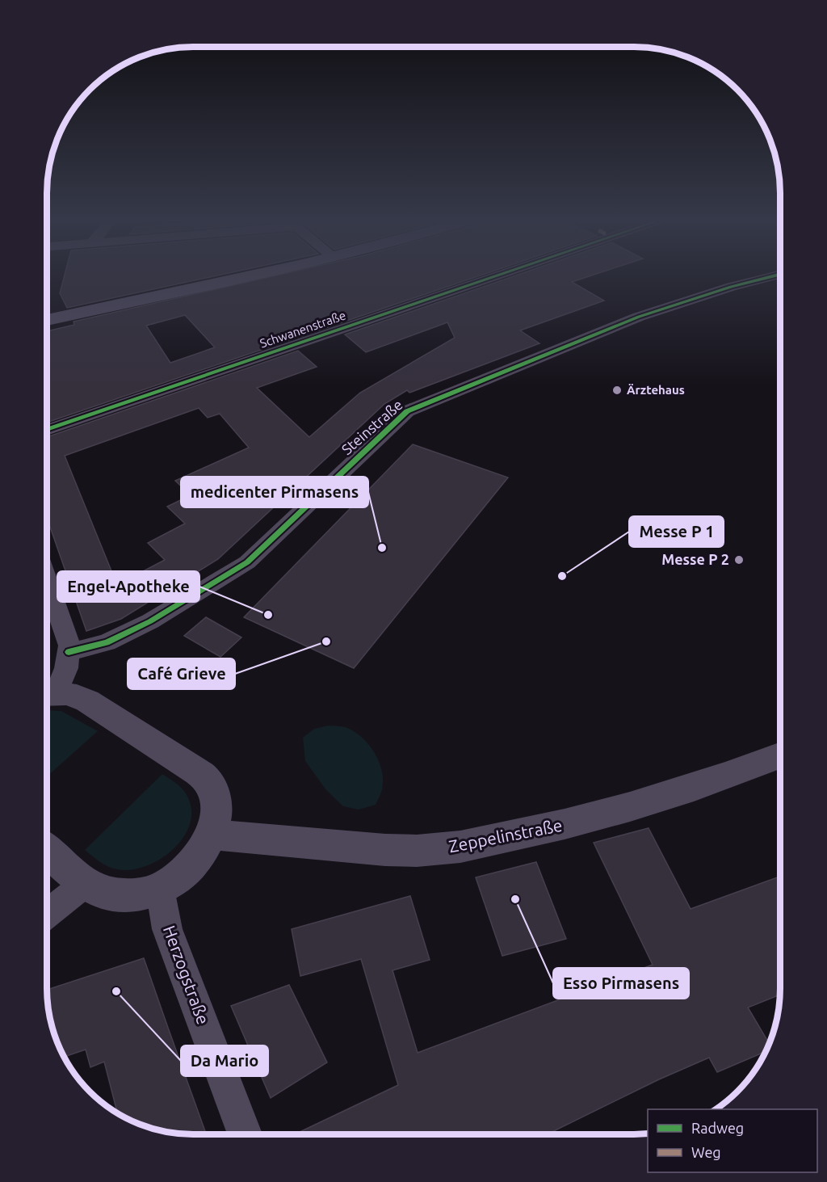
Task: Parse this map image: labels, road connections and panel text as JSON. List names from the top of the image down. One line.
{"streets":{"street":["Schwanenstraße","Steinstraße","Zeppelinstraße","Herzogstraße"]},"places":["Ärztehaus","medicenter Pirmasens","Messe P 2","Messe P 1","Engel-Apotheke","Café Grieve","Esso Pirmasens","Da Mario"],"legend":["Radweg","Weg"]}
